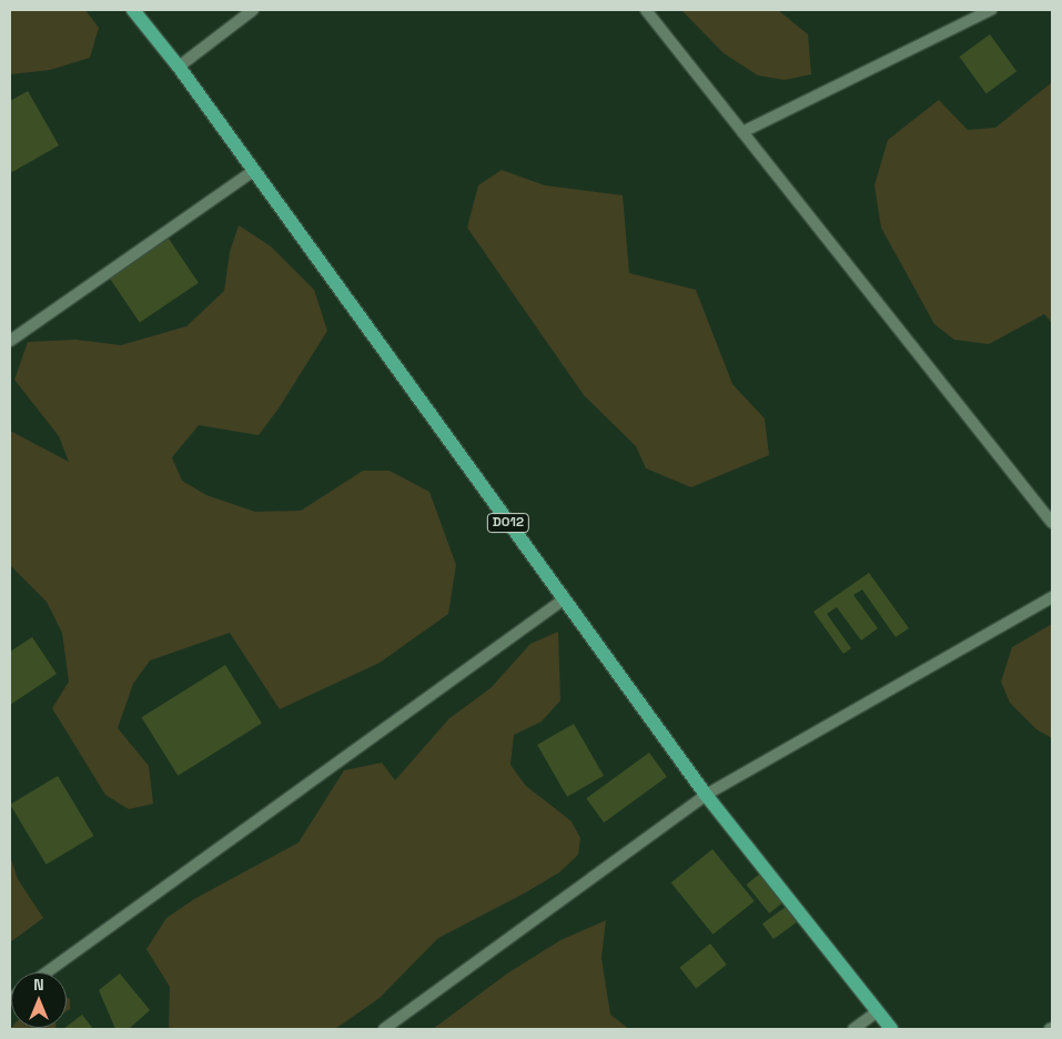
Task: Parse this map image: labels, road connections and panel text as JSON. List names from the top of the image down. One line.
{"streets":{"main road":["D012"]},"north":"top"}
